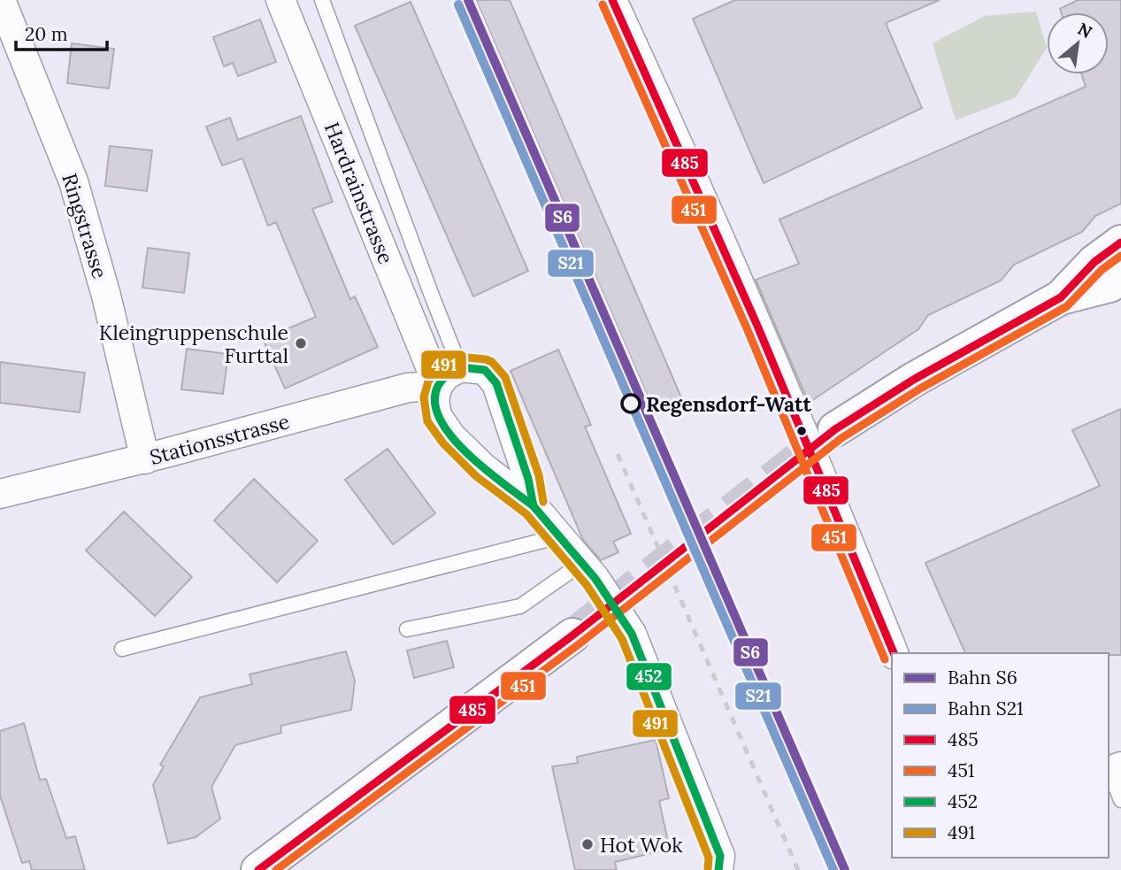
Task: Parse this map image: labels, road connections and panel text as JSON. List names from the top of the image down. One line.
{"streets":{"street":["Hardrainstrasse","Ringstrasse","Stationsstrasse"]},"crossings":[["Hardrainstrasse","Stationsstrasse"],["Ringstrasse","Stationsstrasse"]],"places":["Kleingruppenschule Furttal","Regensdorf-Watt","Hot Wok"],"lines":["rail line S6","transit line 485","rail line S21","transit line 451","transit line 491","transit line 452"],"legend":["Bahn S6","Bahn S21","485","451","452","491"],"scale_bar":"20 m","north":"top right"}
